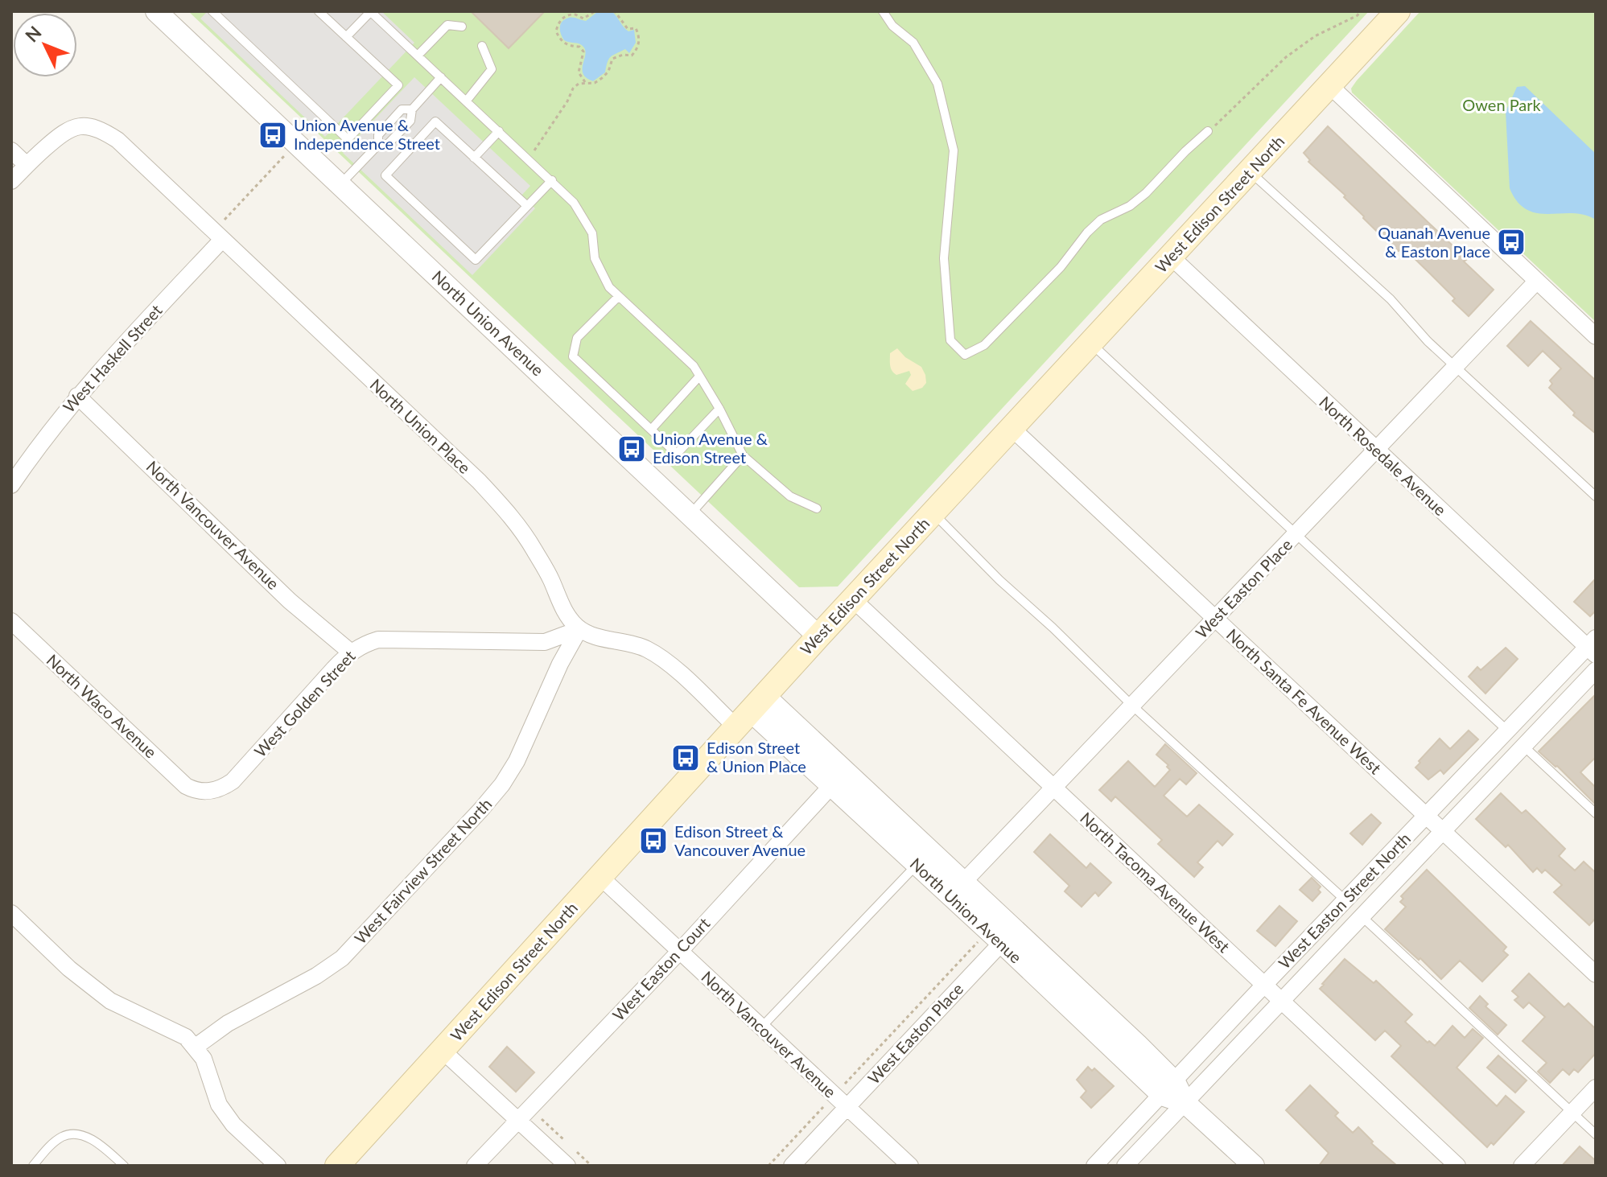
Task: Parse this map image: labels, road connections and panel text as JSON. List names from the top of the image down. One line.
{"streets":{"main road":["West Edison Street North"],"street":["North Union Avenue","West Haskell Street","North Union Place","North Rosedale Avenue","North Vancouver Avenue","West Easton Place","North Santa Fe Avenue West","West Golden Street","North Waco Avenue","West Fairview Street North","North Tacoma Avenue West","West Easton Street North","West Easton Court"]},"crossings":[["West Edison Street North","North Union Avenue"],["West Edison Street North","North Rosedale Avenue"],["West Edison Street North","North Vancouver Avenue"],["West Edison Street North","North Santa Fe Avenue West"],["West Edison Street North","North Tacoma Avenue West"],["North Union Avenue","West Easton Place"],["North Union Avenue","West Easton Street North"],["North Union Avenue","West Easton Court"],["West Haskell Street","North Union Place"],["West Haskell Street","North Vancouver Avenue"],["North Union Place","West Golden Street"],["North Union Place","West Fairview Street North"],["North Rosedale Avenue","West Easton Place"],["North Rosedale Avenue","West Easton Street North"],["North Vancouver Avenue","West Easton Place"],["North Vancouver Avenue","West Golden Street"],["North Vancouver Avenue","West Easton Court"],["West Easton Place","North Santa Fe Avenue West"],["West Easton Place","North Tacoma Avenue West"],["North Santa Fe Avenue West","West Easton Street North"],["West Golden Street","North Waco Avenue"],["West Golden Street","West Fairview Street North"],["North Tacoma Avenue West","West Easton Street North"]],"parks":["Owen Park"],"places":{"bus stop":["Union Avenue & Independence Street","Quanah Avenue & Easton Place","Union Avenue & Edison Street","Edison Street & Union Place","Edison Street & Vancouver Avenue"]},"north":"top left"}
